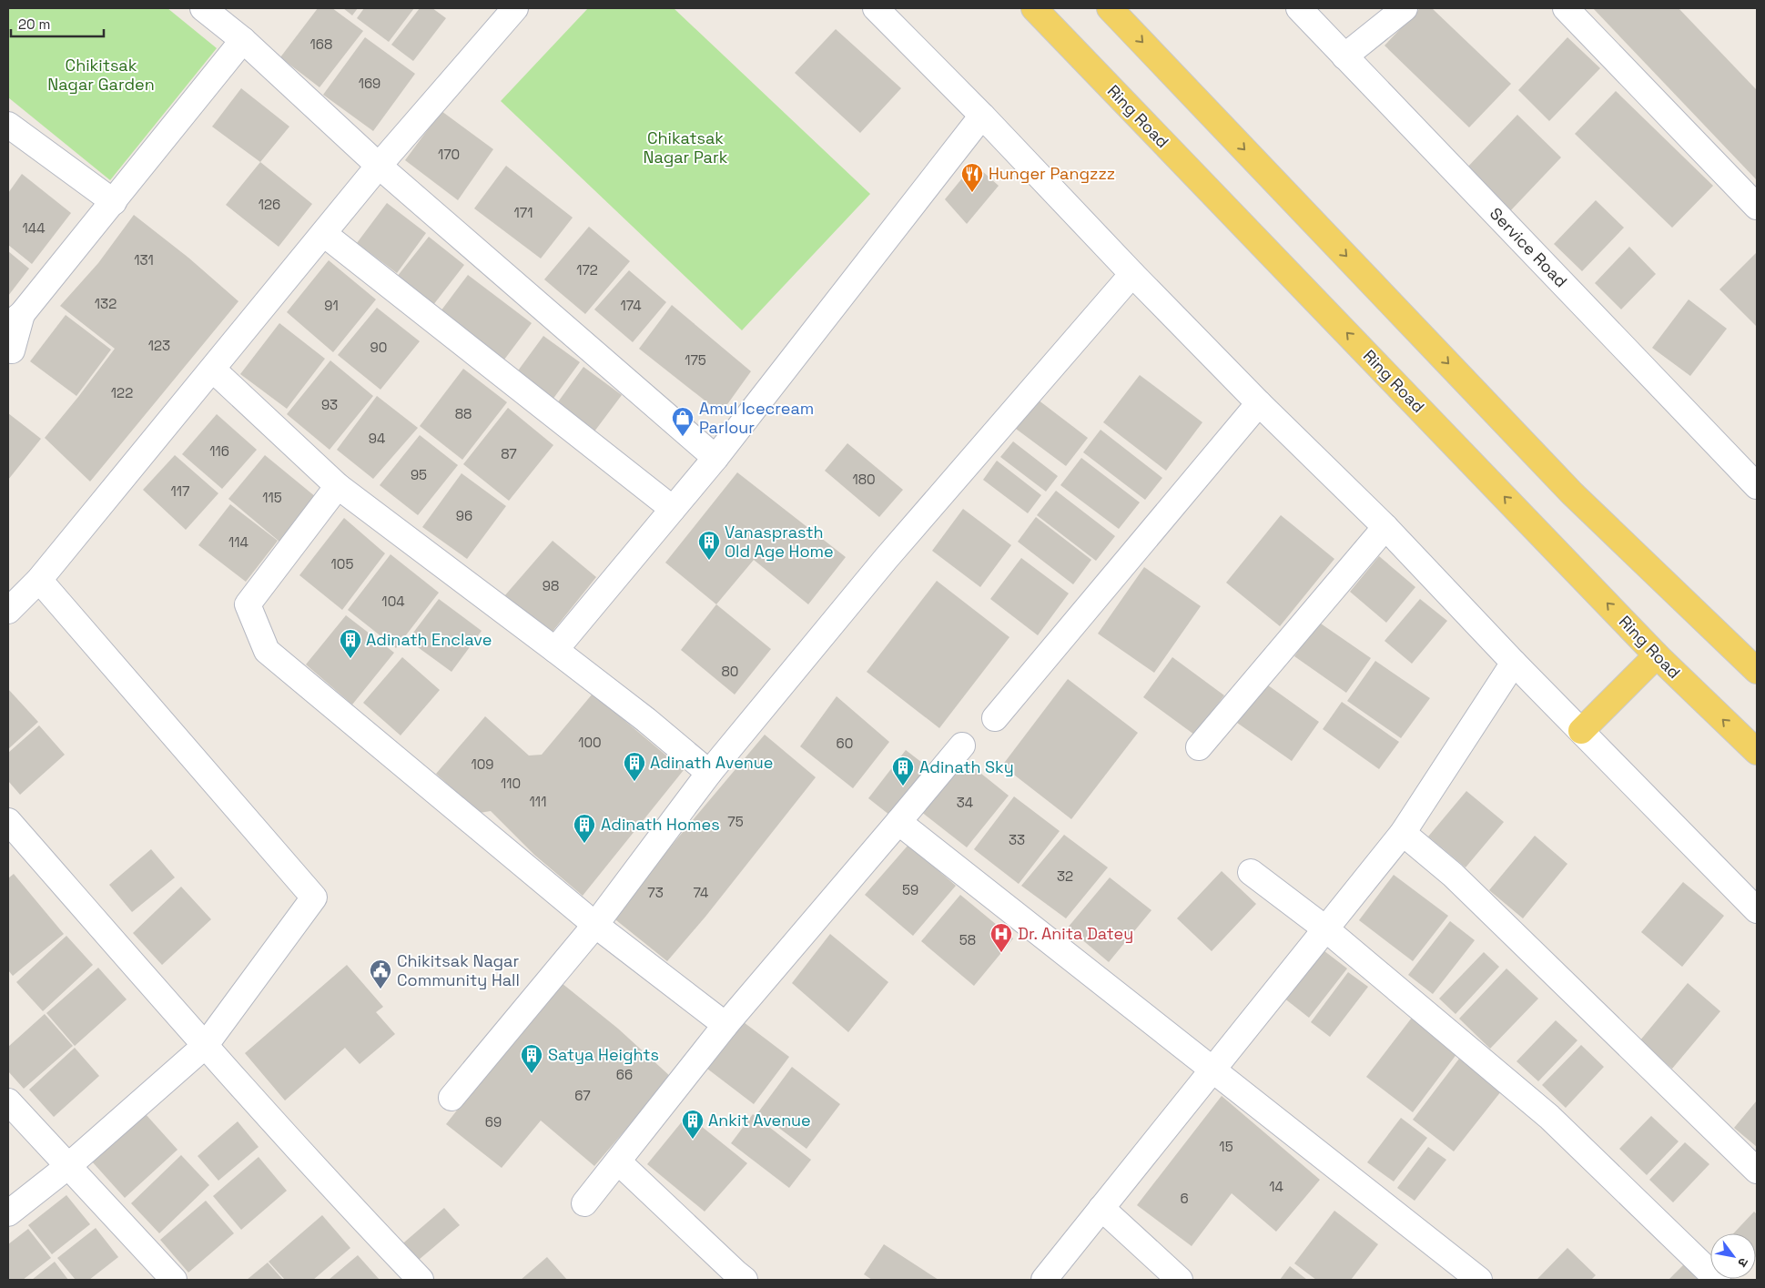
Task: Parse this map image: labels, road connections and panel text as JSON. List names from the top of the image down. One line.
{"streets":{"main road":["Ring Road"],"street":["Service Road"]},"parks":["Chikitsak Nagar Garden","Chikatsak Nagar Park"],"places":{"restaurant":["Hunger Pangzzz"],"shop":["Amul Icecream Parlour"],"building":["Vanasprasth Old Age Home","Adinath Enclave","Adinath Avenue","Adinath Sky","Adinath Homes","Satya Heights","Ankit Avenue"],"hospital":["Dr. Anita Datey"],"public building":["Chikitsak Nagar Community Hall"]},"house_numbers":["168","169","170","126","171","144","131","172","132","91","174","123","90","175","122","93","88","94","116","87","95","180","117","115","96","114","105","98","104","80","100","60","109","110","111","34","75","33","32","59","73","74","58","66","67","69","15","14","6"],"scale_bar":"20 m","north":"bottom right"}
